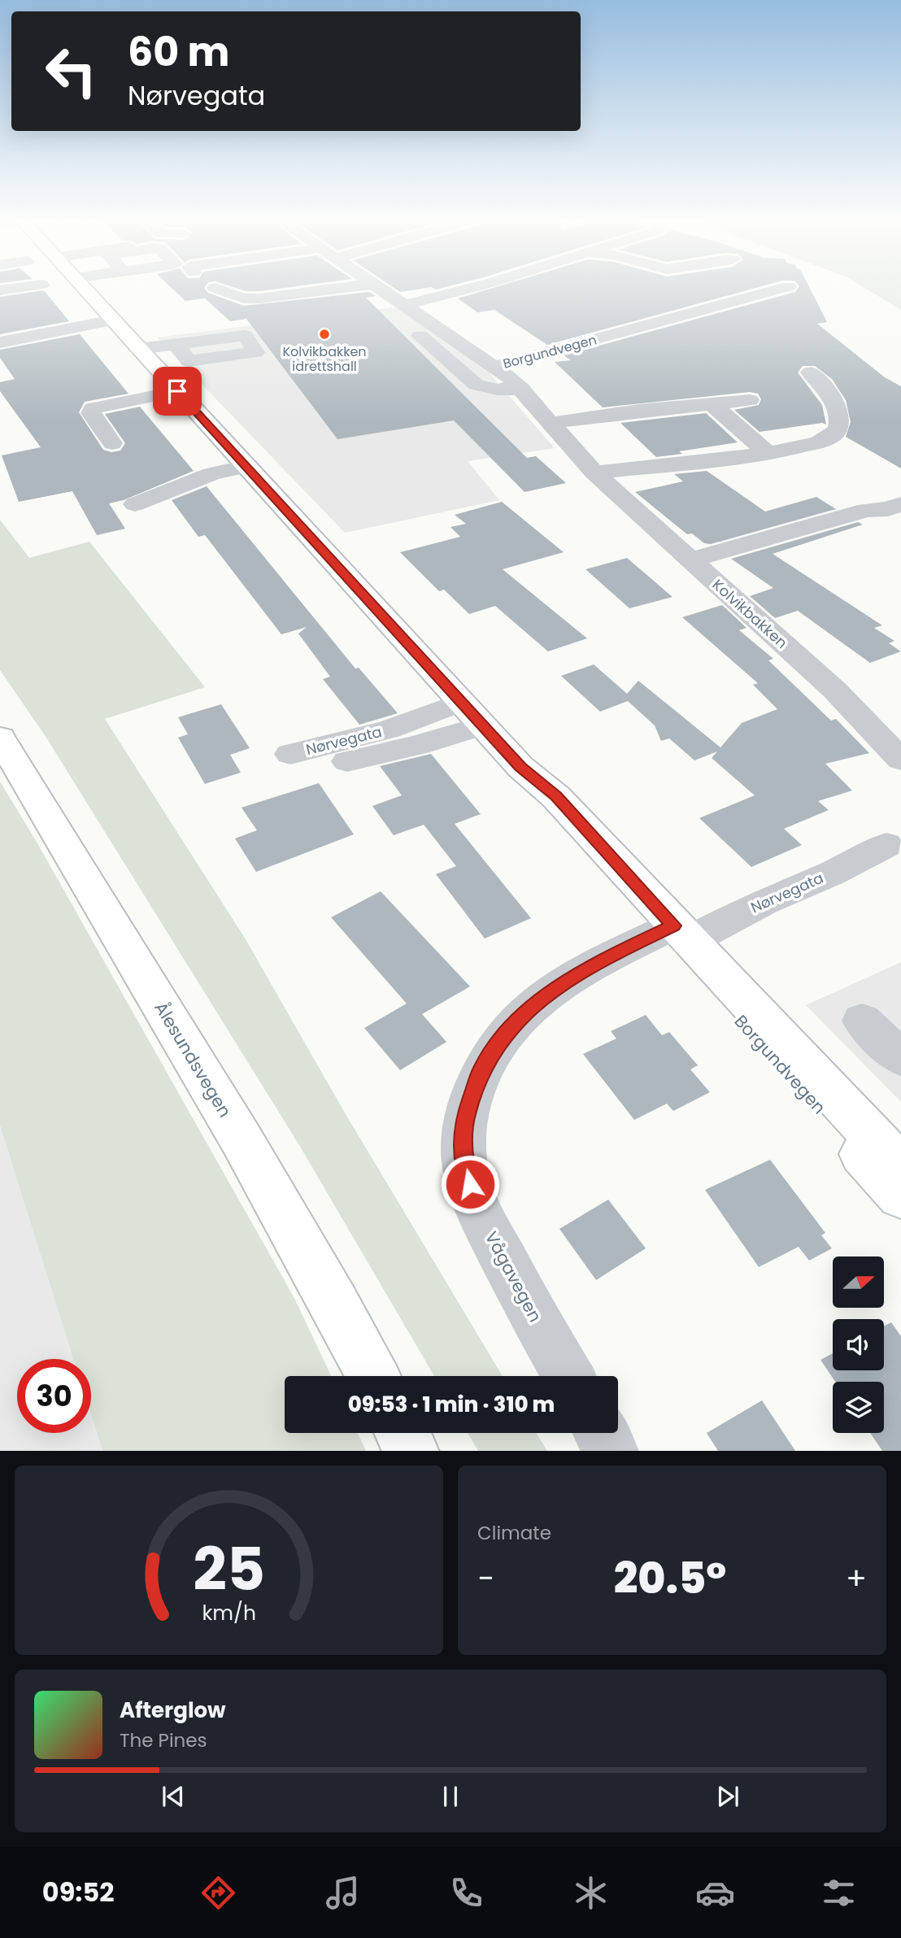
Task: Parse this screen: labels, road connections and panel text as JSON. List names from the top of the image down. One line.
{"streets":{"main road":["Borgundvegen","Ålesundsvegen"],"street":["Kolvikbakken","Nørvegata","Vågavegen"]},"crossings":[["Borgundvegen","Kolvikbakken"],["Borgundvegen","Nørvegata"],["Borgundvegen","Vågavegen"],["Nørvegata","Vågavegen"]],"places":["Kolvikbakken idrettshall"],"north":"right","page":{"turn":["60 m","Nørvegata"],"limit":"30","trip":"09:53 · 1 min · 310 m","tile":"Climate","heat":["−","20.5°","+"],"song":["Afterglow","The Pines"],"tabs":"09:52","gauge":["25","km/h"]}}
